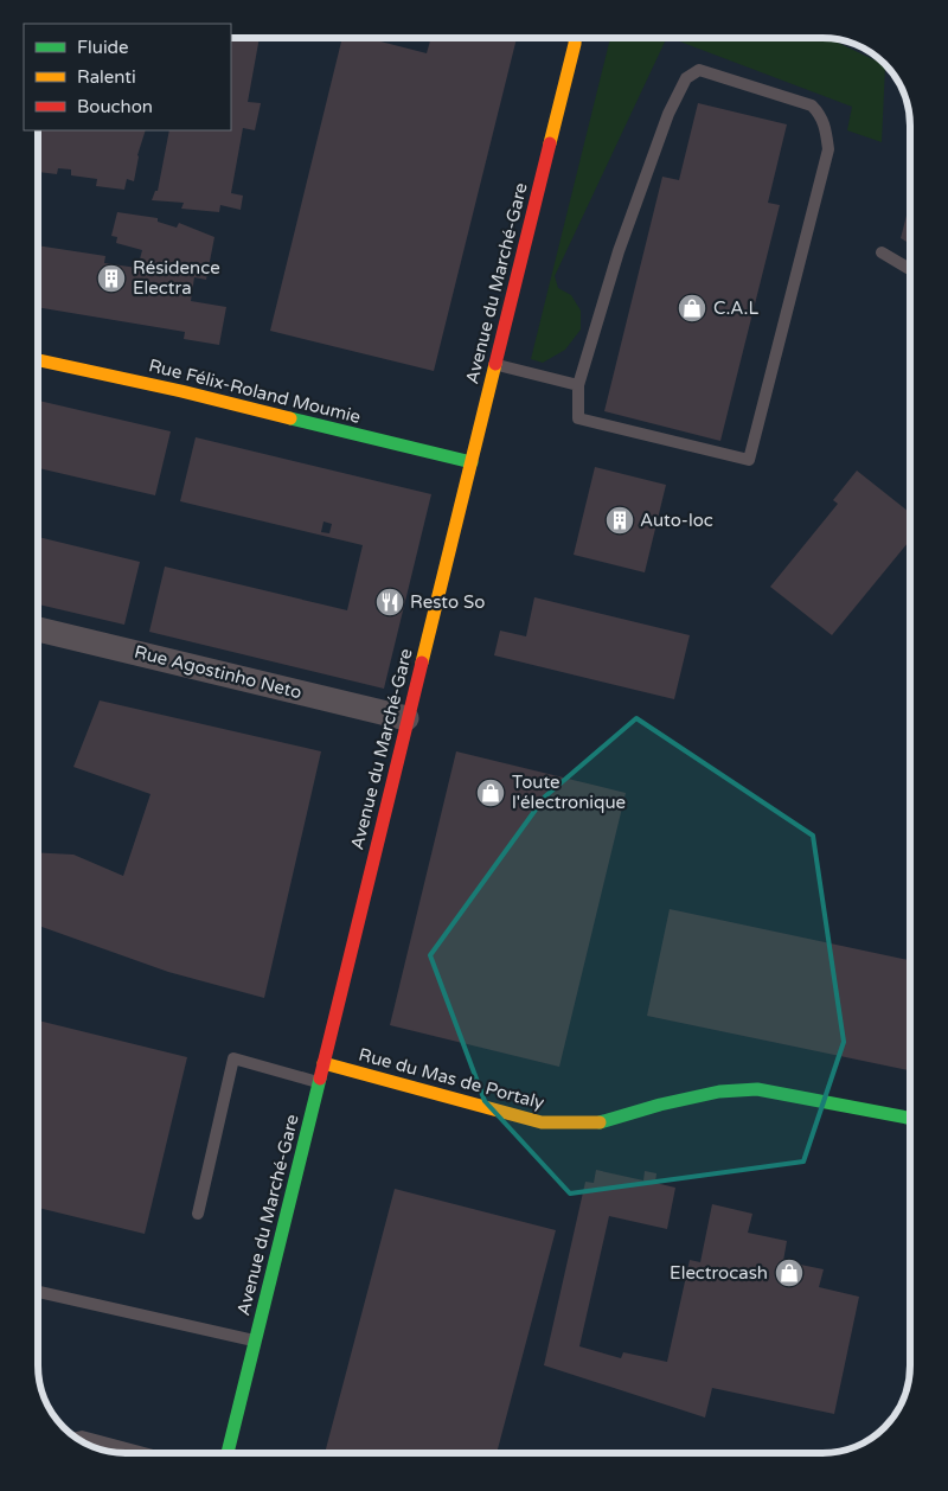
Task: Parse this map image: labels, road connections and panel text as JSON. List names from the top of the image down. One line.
{"streets":{"street":["Avenue du Marché-Gare","Rue Félix-Roland Moumie","Rue Agostinho Neto","Rue du Mas de Portaly"]},"crossings":[["Avenue du Marché-Gare","Rue Félix-Roland Moumie"],["Avenue du Marché-Gare","Rue Agostinho Neto"],["Avenue du Marché-Gare","Rue du Mas de Portaly"]],"places":{"building":["Résidence Electra","Auto-loc"],"shop":["C.A.L","Toute l'électronique","Electrocash"],"restaurant":["Resto So"]},"legend":["Fluide","Ralenti","Bouchon"]}
